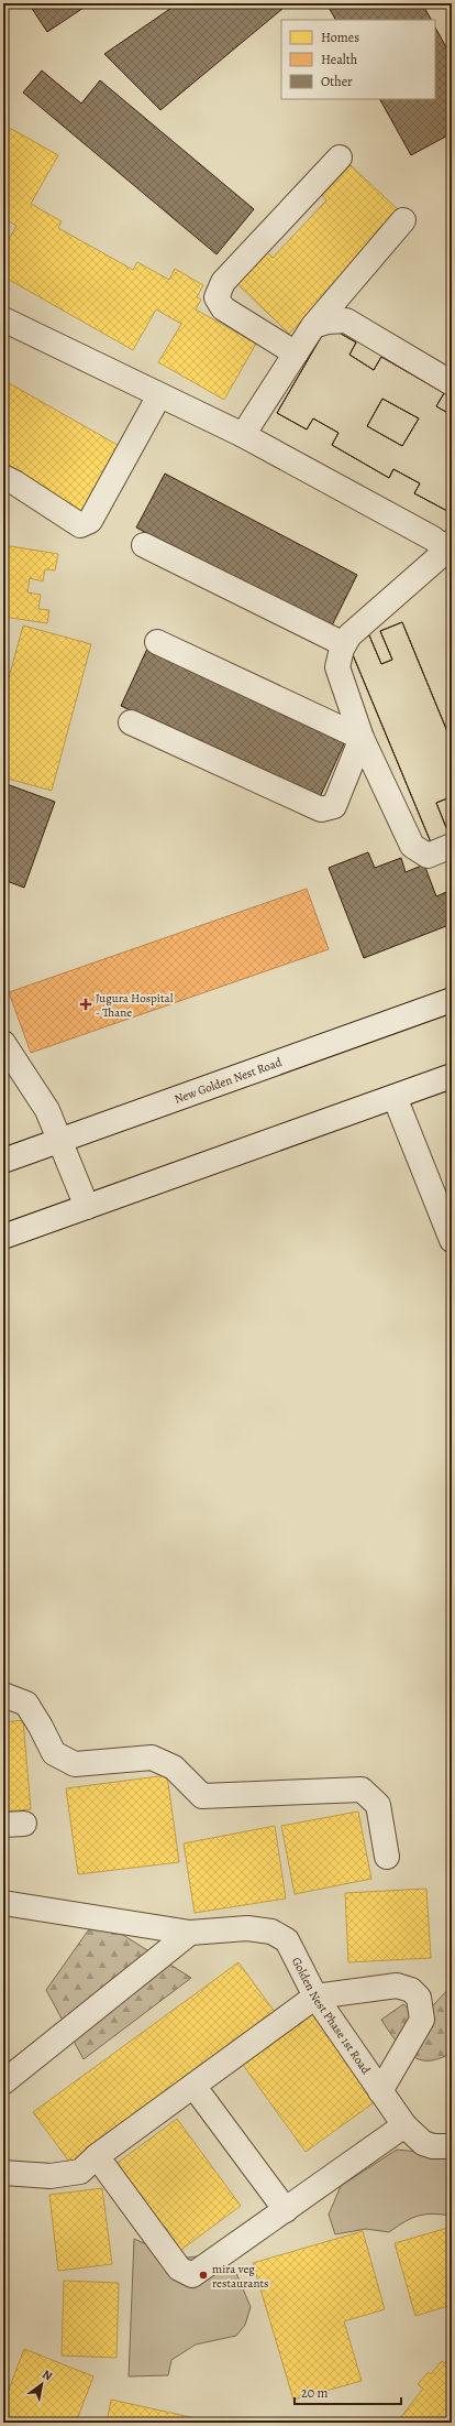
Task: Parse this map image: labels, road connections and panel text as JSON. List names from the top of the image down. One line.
{"streets":{"street":["New Golden Nest Road","Golden Nest Phase 1st Road"]},"places":{"health":["Jugura Hospital - Thane"],"other":["mira veg restaurants"]},"legend":["Homes","Health","Other"],"scale_bar":"20 m","north":"top right"}
